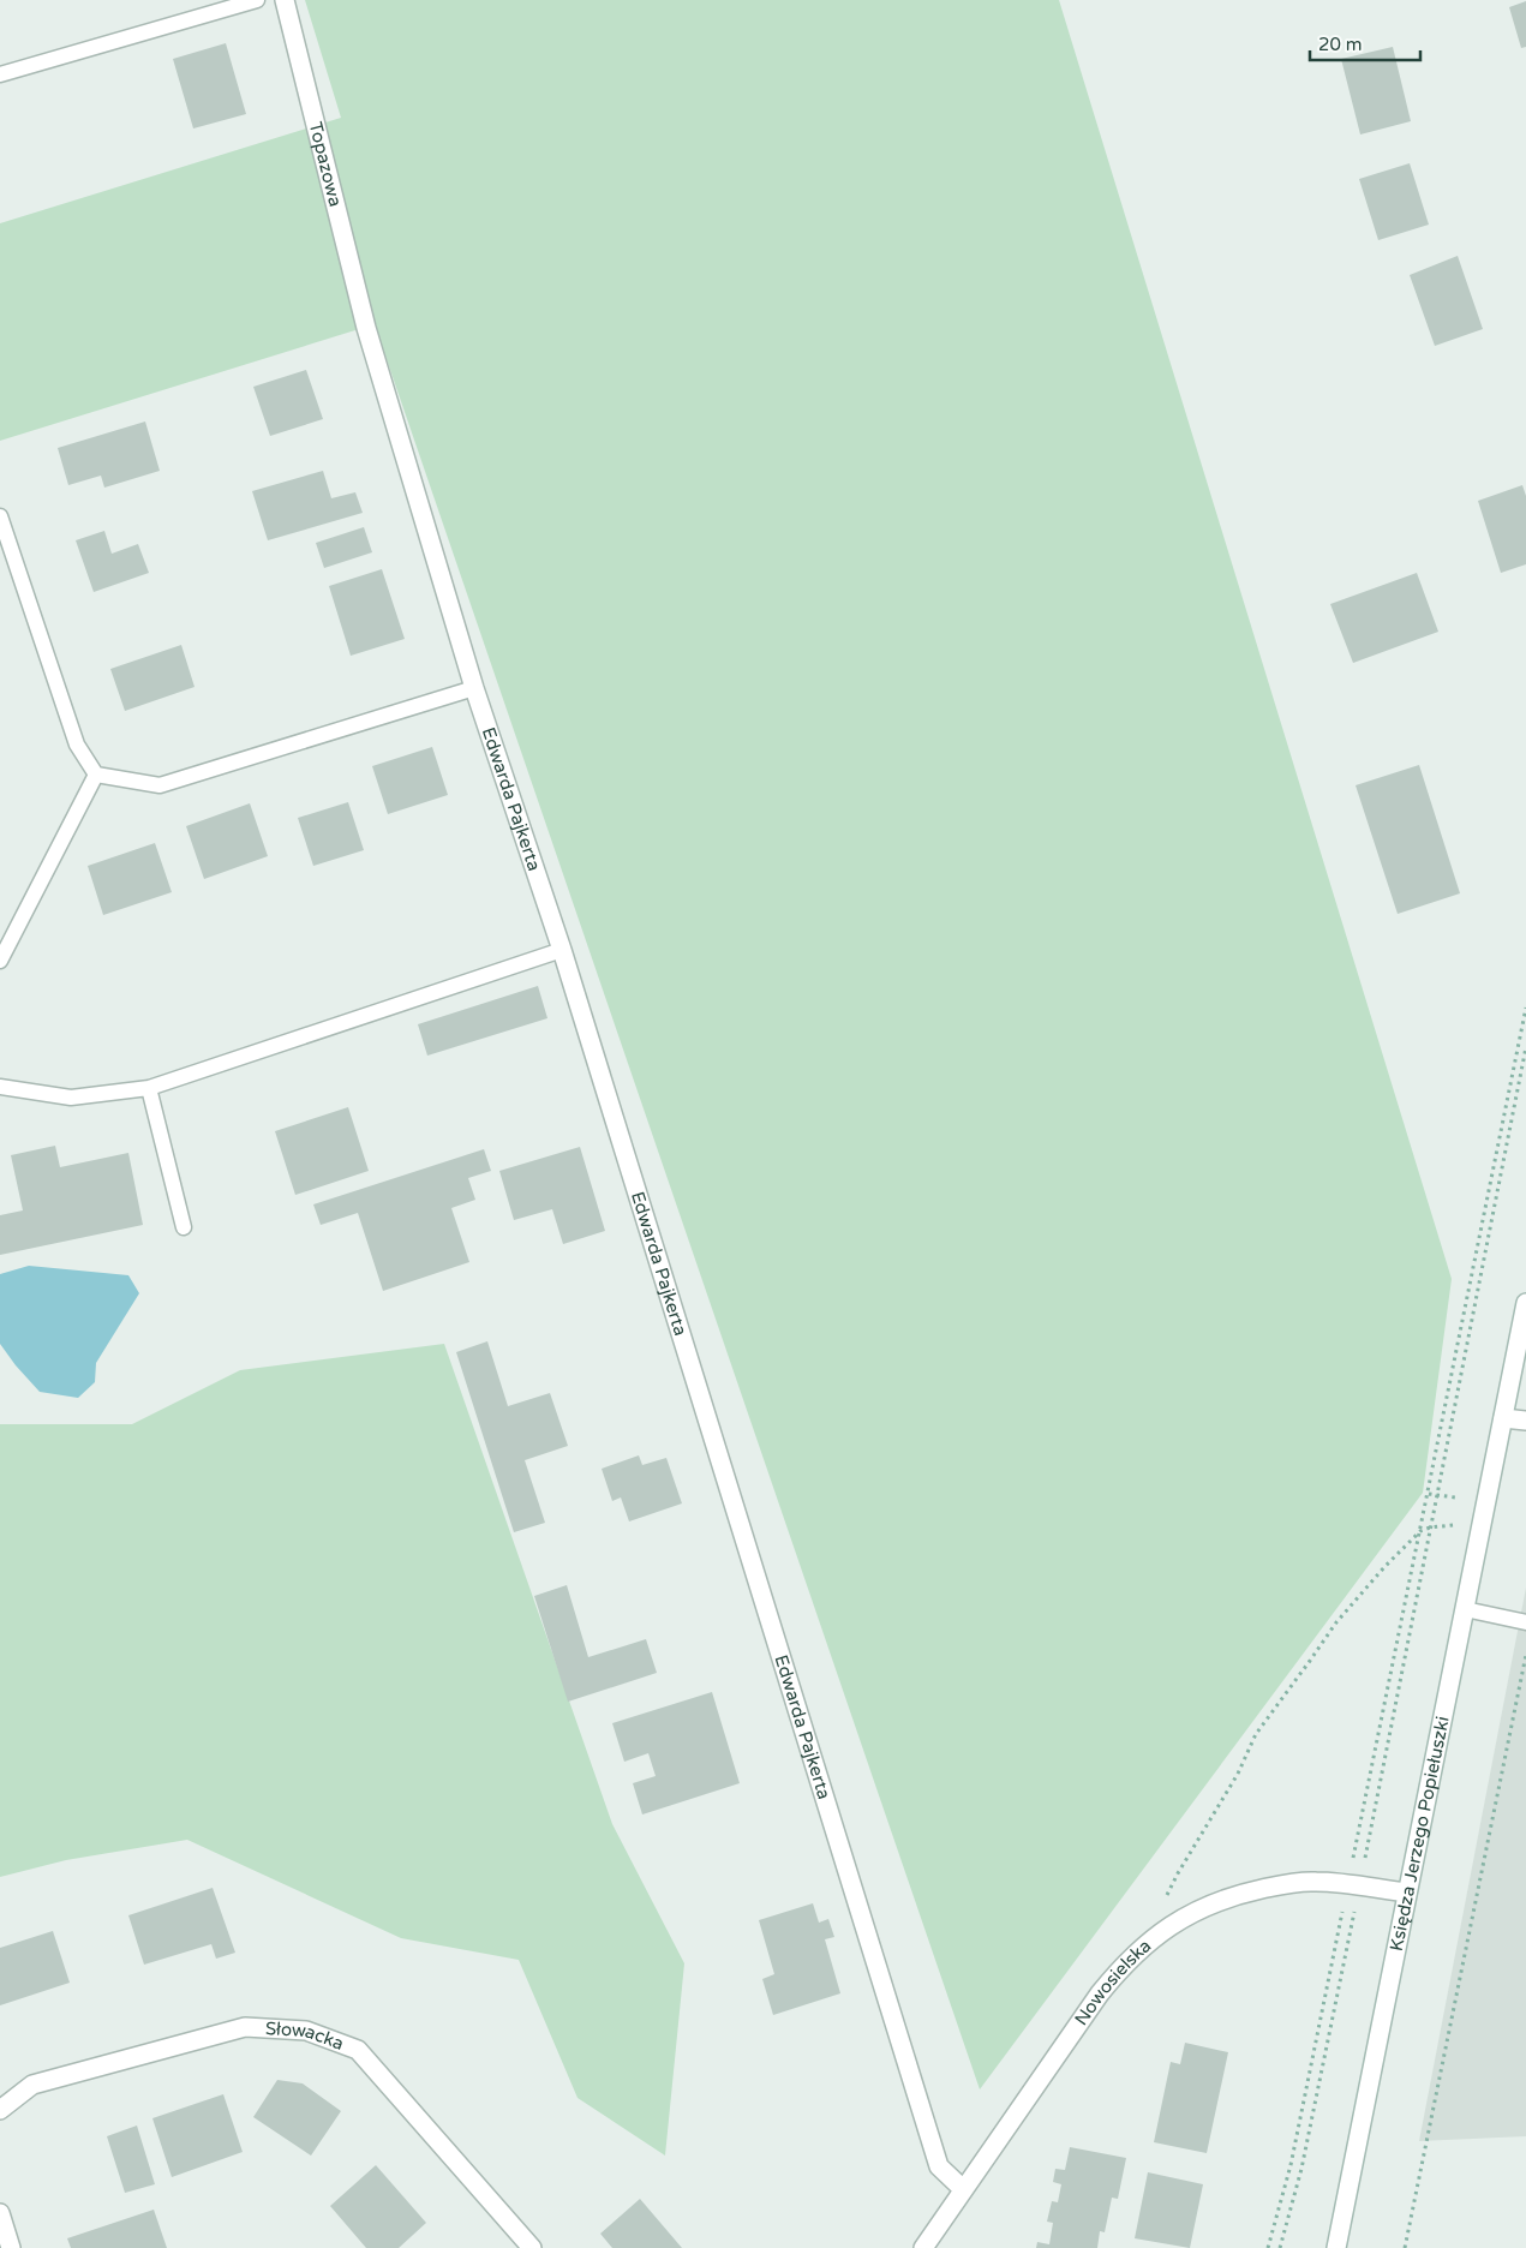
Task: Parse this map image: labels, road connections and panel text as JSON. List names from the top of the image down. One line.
{"streets":{"street":["Topazowa","Edwarda Pajkerta","Księdza Jerzego Popiełuszki","Nowosielska","Słowacka"]},"crossings":[["Topazowa","Edwarda Pajkerta"],["Edwarda Pajkerta","Nowosielska"],["Księdza Jerzego Popiełuszki","Nowosielska"]],"scale_bar":"20 m"}
